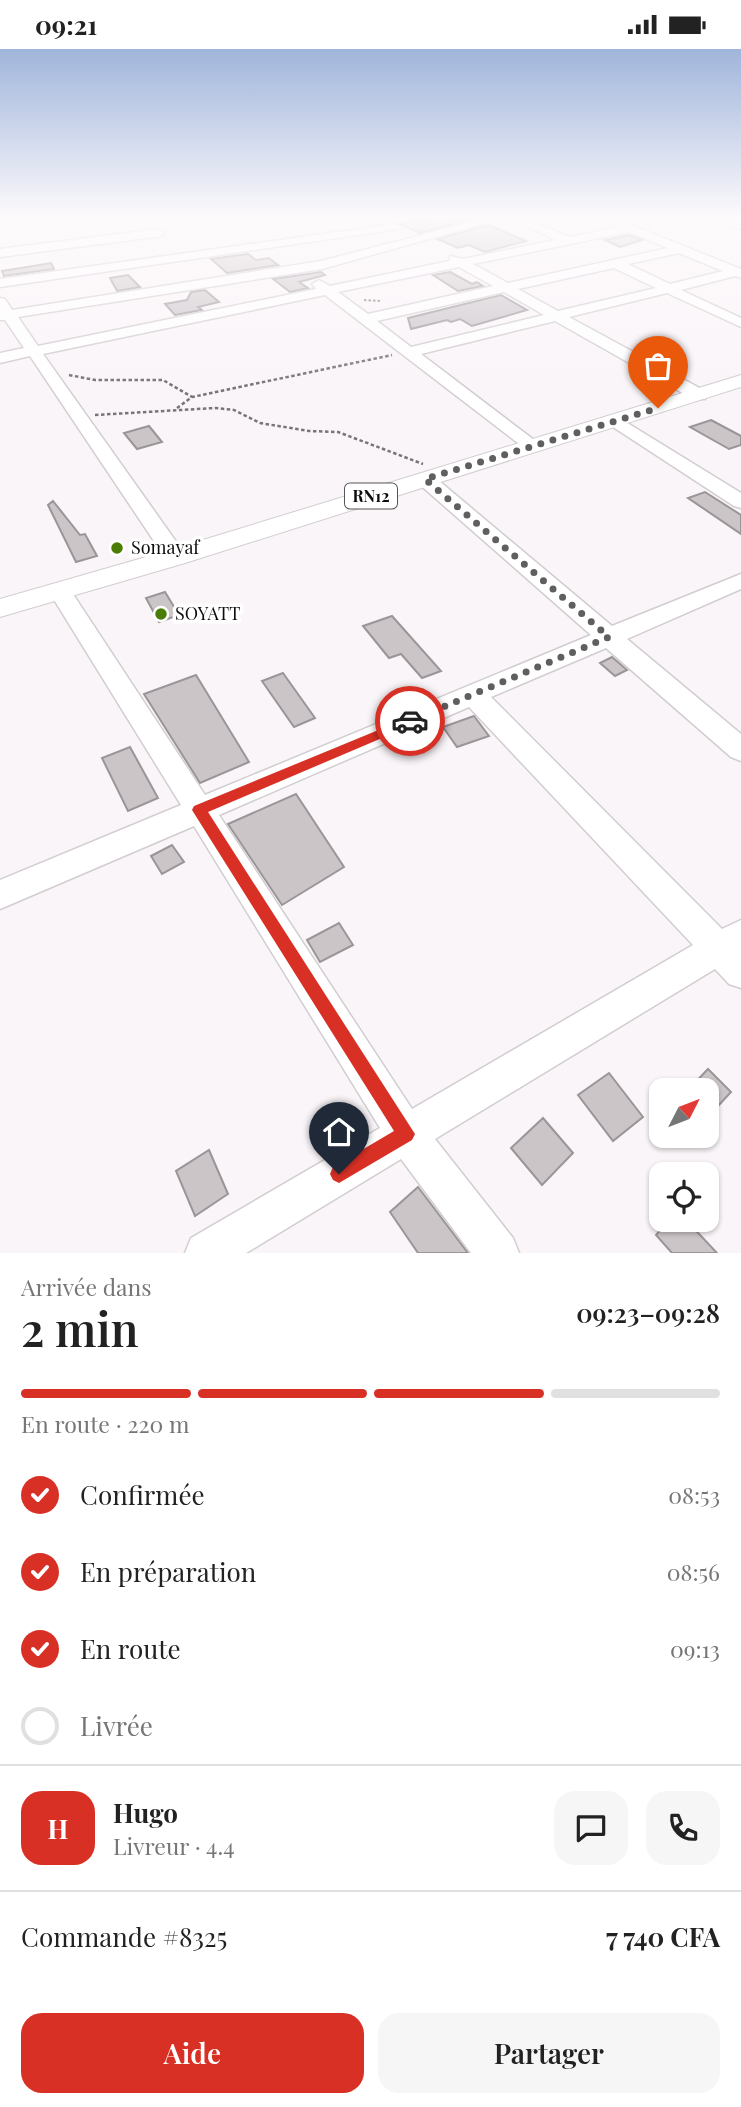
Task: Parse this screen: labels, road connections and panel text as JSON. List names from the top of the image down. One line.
{"streets":{"main road":["RN12"]},"places":["Somayaf","SOYATT"],"north":"top right","page":{"status":"09:21","heading":["2 min","Arrivée dans","09:23–09:28"],"panel":["Hugo","Livreur · 4.4","Commande #8325","7 740 CFA"],"bar":"En route · 220 m","list":[["Confirmée","08:53"],["En préparation","08:56"],["En route","09:13"],"Livrée"],"round":"H","buttons":["Aide","Partager"]}}
